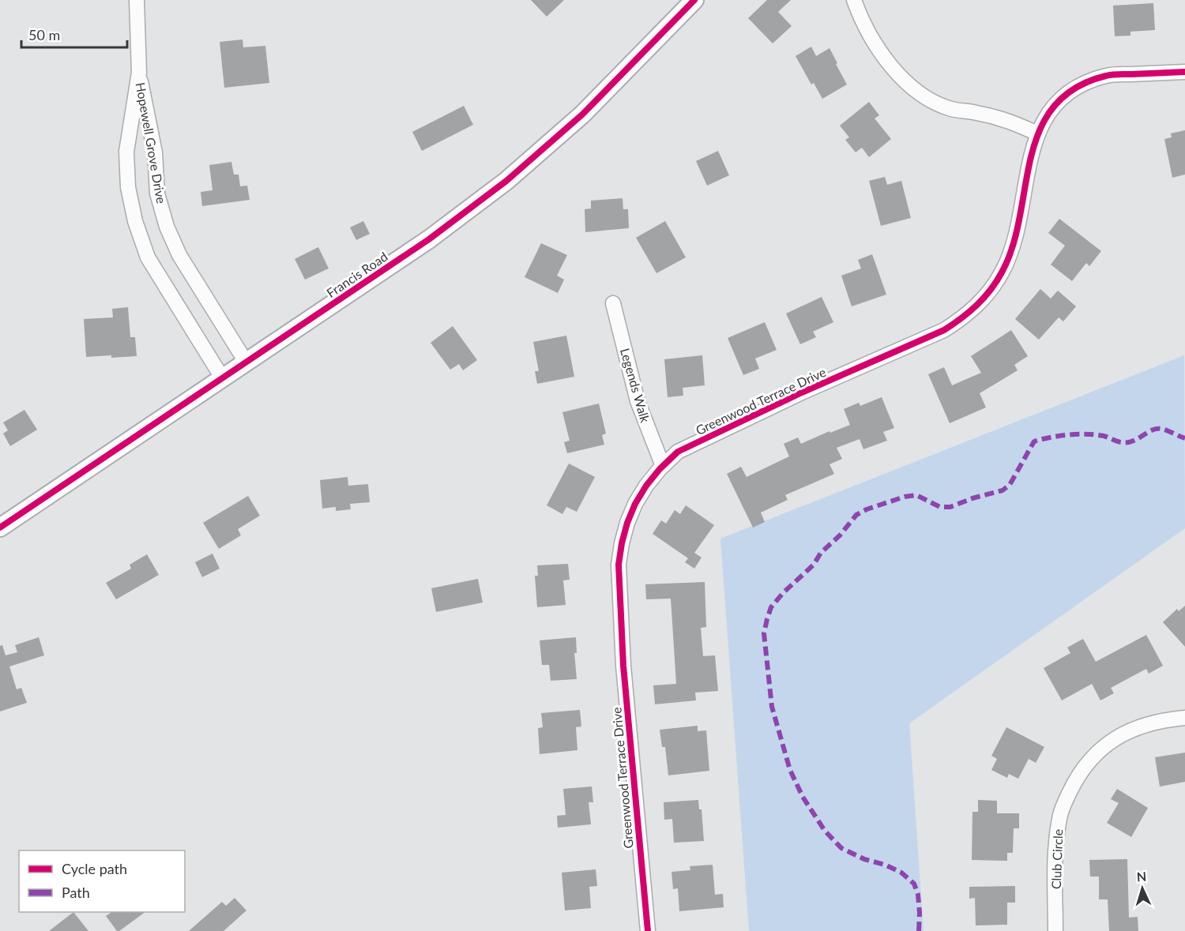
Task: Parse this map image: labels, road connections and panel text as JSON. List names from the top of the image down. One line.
{"streets":{"street":["Hopewell Grove Drive","Francis Road","Legends Walk","Greenwood Terrace Drive","Club Circle"]},"crossings":[["Hopewell Grove Drive","Francis Road"],["Legends Walk","Greenwood Terrace Drive"]],"legend":["Cycle path","Path"],"scale_bar":"50 m","north":"top"}
